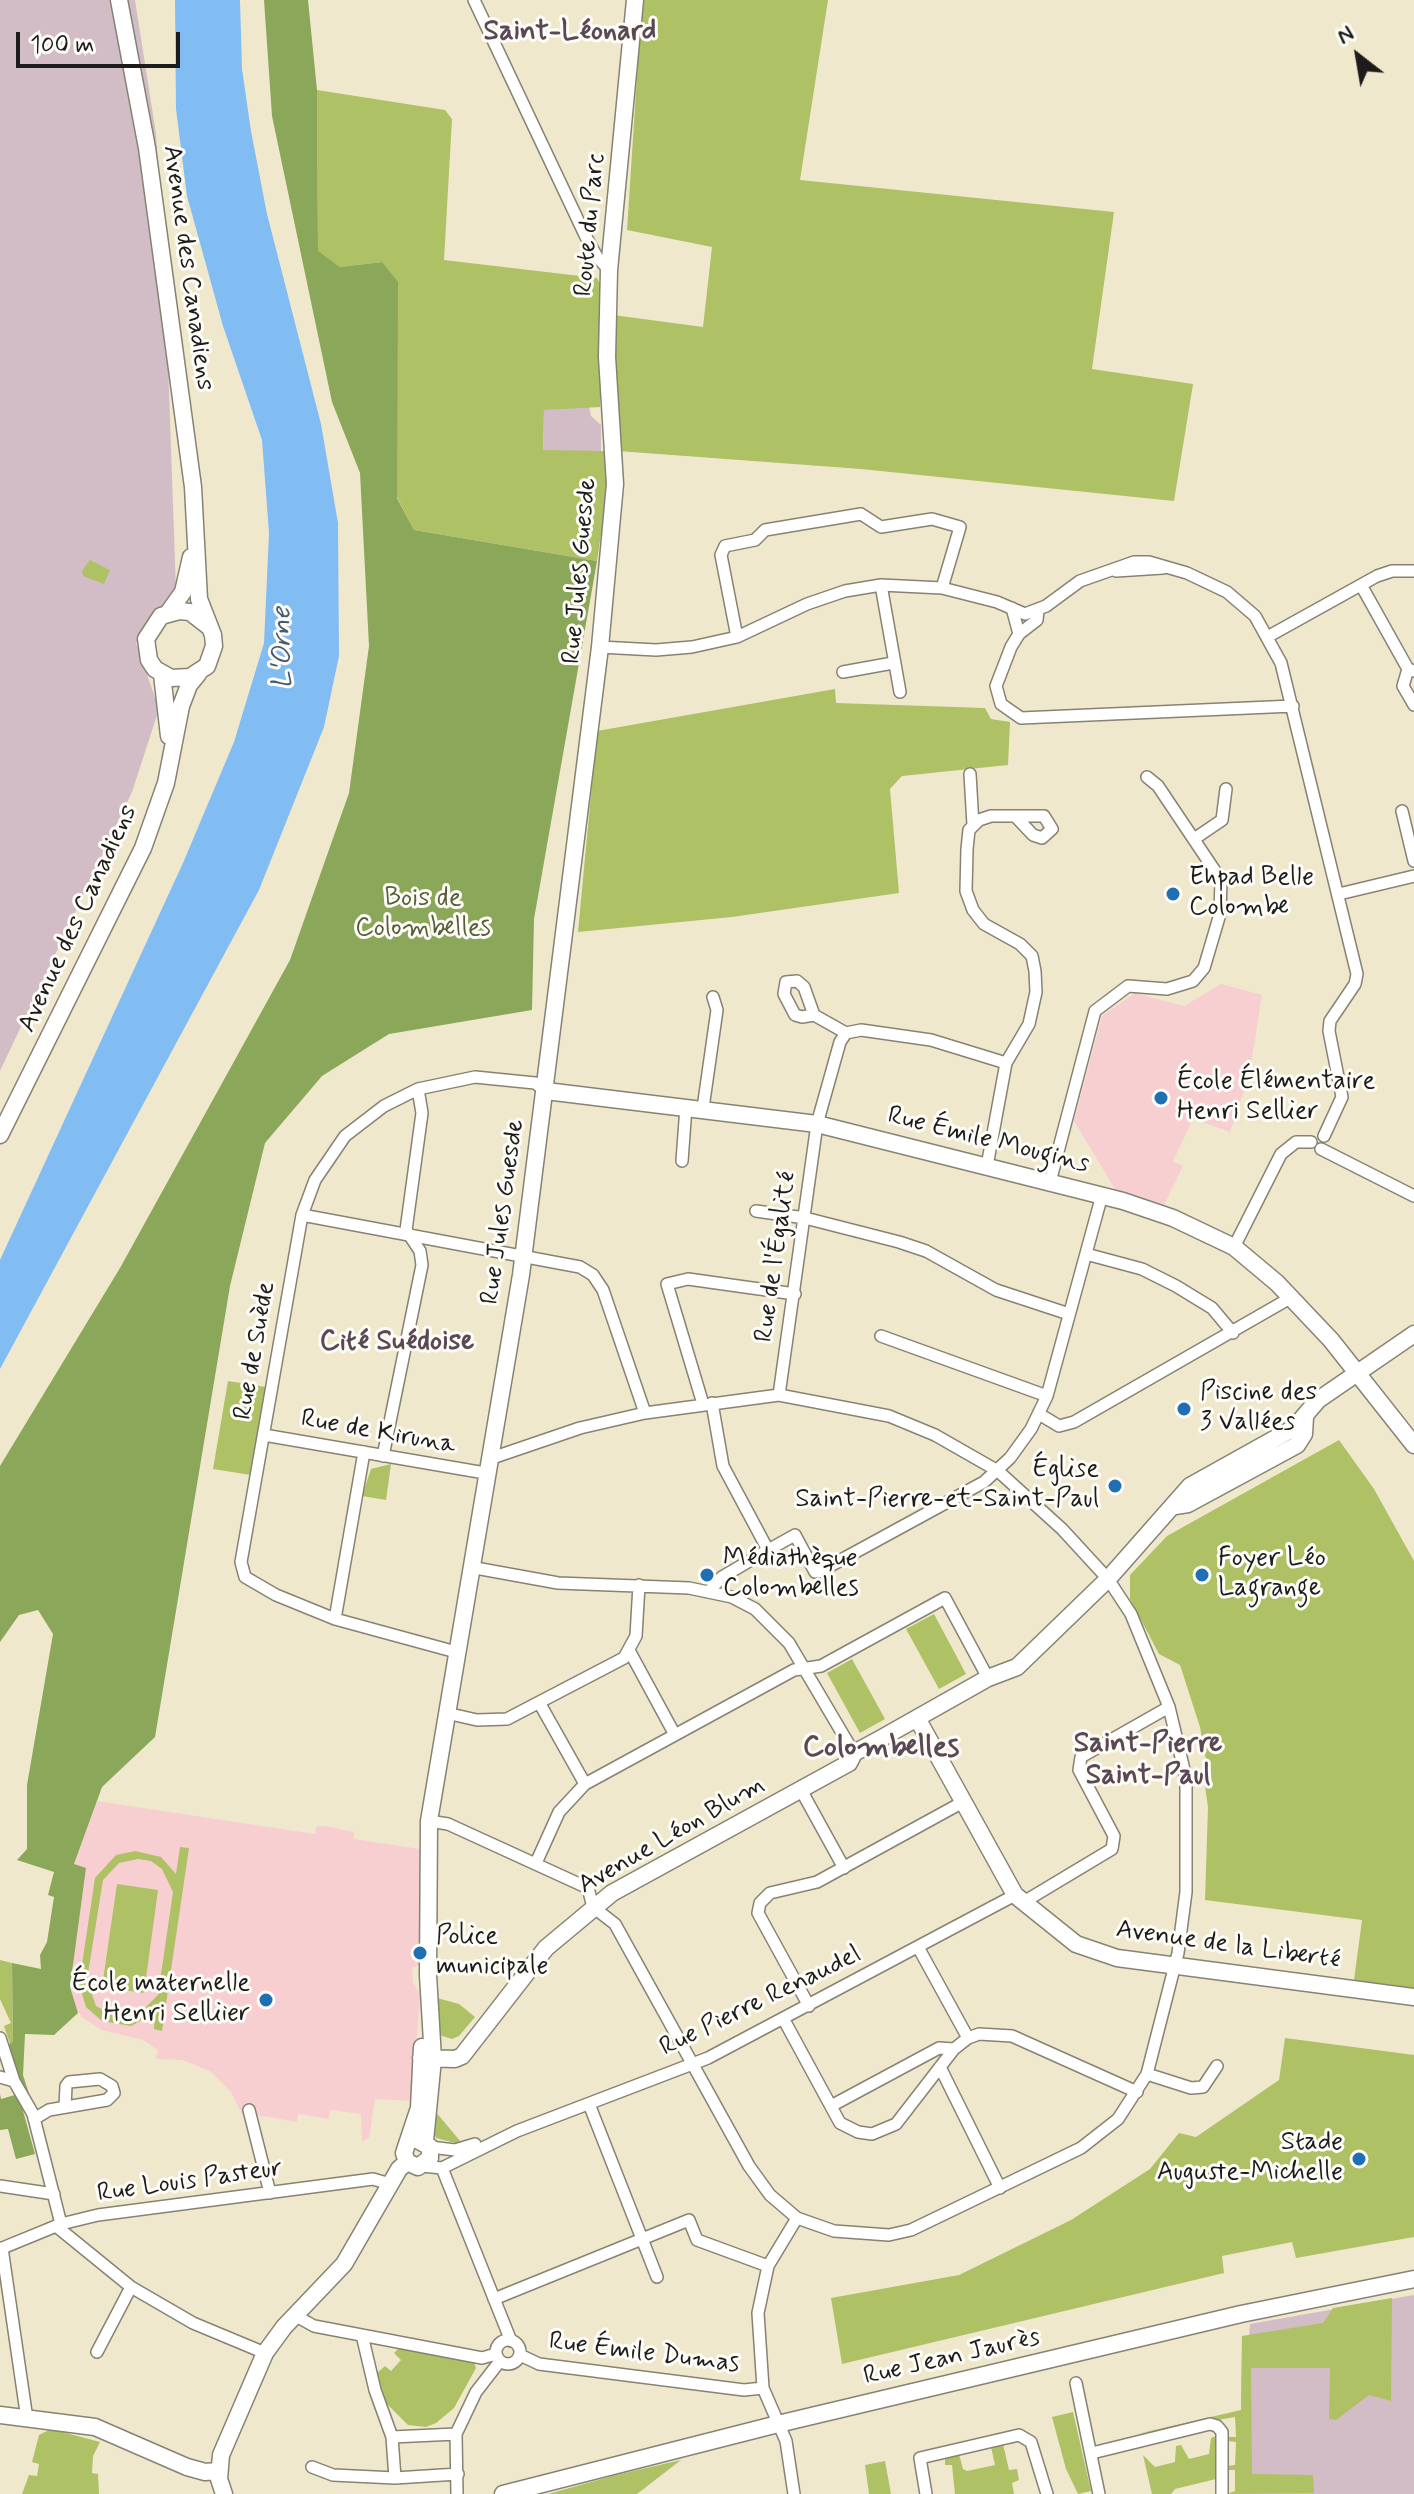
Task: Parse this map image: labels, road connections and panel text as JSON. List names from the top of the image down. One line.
{"streets":{"street":["Route du Parc","Avenue des Canadiens","Rue Jules Guesde","Rue Émile Mougins","Rue de l'Égalité","Rue de Suède","Rue de Kiruna","Avenue Léon Blum","Avenue de la Liberté","Rue Pierre Renaudel","Rue Louis Pasteur","Rue Émile Dumas","Rue Jean Jaurès"]},"crossings":[["Route du Parc","Rue Jules Guesde"],["Rue Jules Guesde","Rue Émile Mougins"],["Rue Jules Guesde","Rue de Suède"],["Rue Jules Guesde","Rue de Kiruna"],["Rue Jules Guesde","Avenue Léon Blum"],["Rue Jules Guesde","Rue Pierre Renaudel"],["Rue Jules Guesde","Rue Louis Pasteur"],["Rue Émile Mougins","Rue de l'Égalité"],["Rue Émile Mougins","Rue de Suède"],["Rue de Suède","Rue de Kiruna"],["Avenue Léon Blum","Avenue de la Liberté"],["Avenue de la Liberté","Rue Pierre Renaudel"]],"districts":["Saint-Léonard","Cité Suédoise","Saint-Pierre Saint-Paul","Colombelles"],"water":["L'Orne"],"parks":["Bois de Colombelles"],"places":["Ehpad Belle Colombe","École Élémentaire Henri Sellier","Piscine des 3 Vallées","Église Saint-Pierre-et-Saint-Paul","Médiathèque Colombelles","Foyer Léo Lagrange","Police municipale","École maternelle Henri Selliier","Stade Auguste-Michelle"],"scale_bar":"100 m","north":"top left"}
